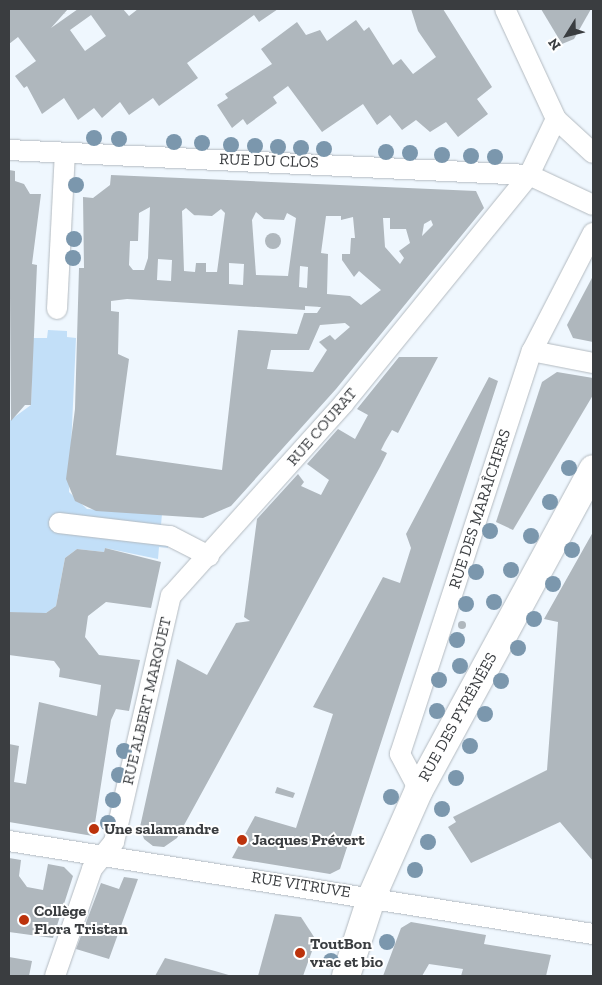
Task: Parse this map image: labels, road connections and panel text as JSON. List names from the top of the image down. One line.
{"streets":{"main road":["RUE DES PYRÉNÉES"],"street":["RUE DU CLOS","RUE COURAT","RUE DES MARAÎCHERS","RUE ALBERT MARQUET","RUE VITRUVE"]},"crossings":[["RUE DU CLOS","RUE COURAT"],["RUE COURAT","RUE ALBERT MARQUET"],["RUE DES MARAÎCHERS","RUE DES PYRÉNÉES"],["RUE ALBERT MARQUET","RUE VITRUVE"],["RUE DES PYRÉNÉES","RUE VITRUVE"]],"places":["Une salamandre","Jacques Prévert","Collège Flora Tristan","ToutBon vrac et bio"],"north":"bottom left"}
